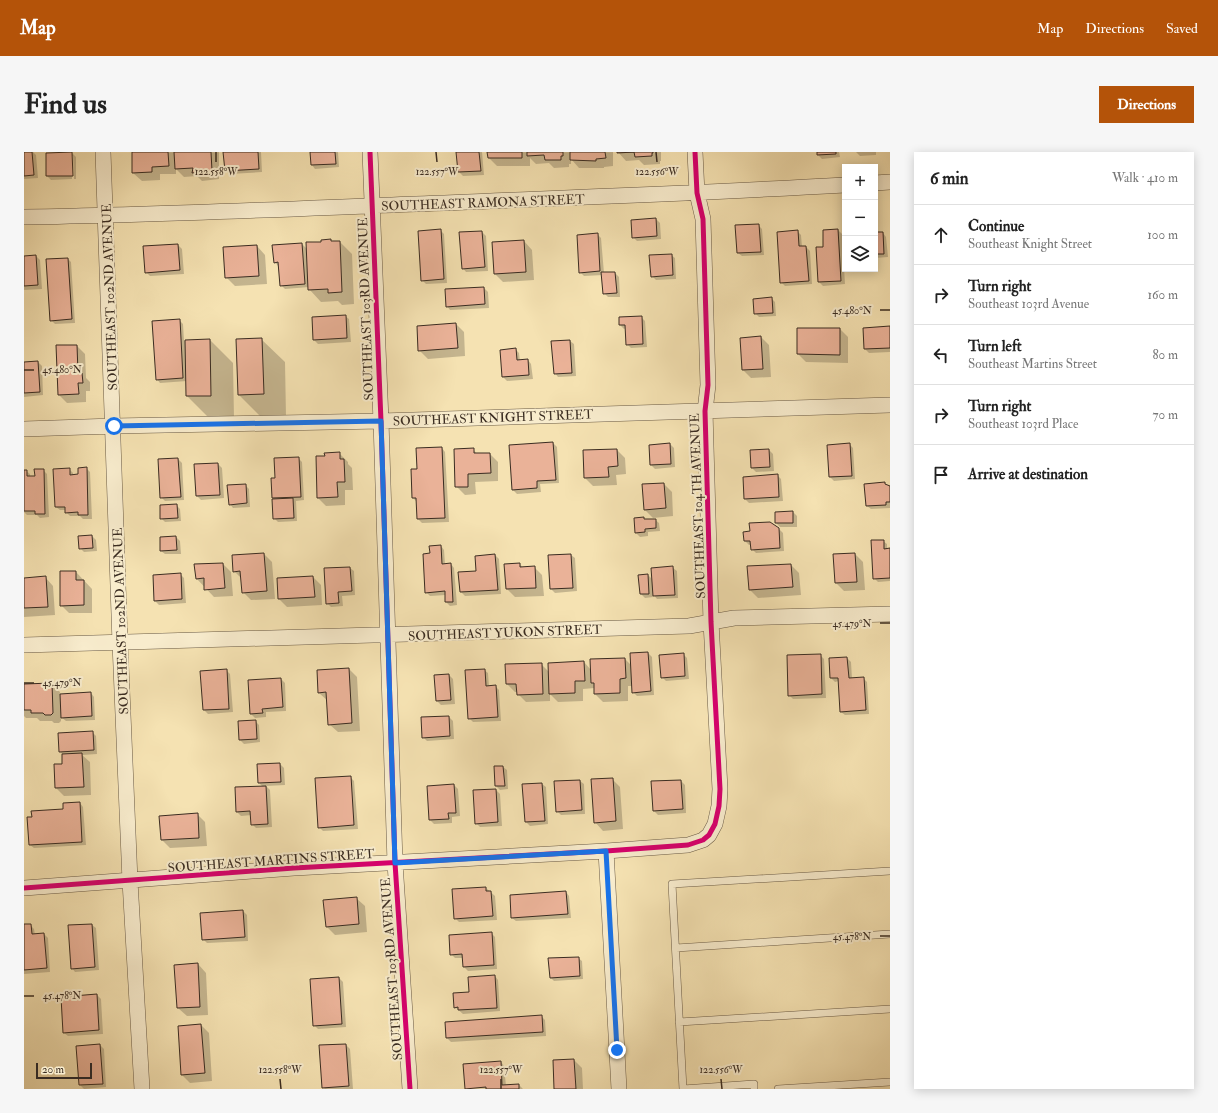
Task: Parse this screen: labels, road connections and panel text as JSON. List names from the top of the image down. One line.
{"streets":{"street":["SOUTHEAST RAMONA STREET","SOUTHEAST 102ND AVENUE","SOUTHEAST 103RD AVENUE","SOUTHEAST KNIGHT STREET","SOUTHEAST 104TH AVENUE","SOUTHEAST YUKON STREET","SOUTHEAST MARTINS STREET"]},"crossings":[["SOUTHEAST RAMONA STREET","SOUTHEAST 102ND AVENUE"],["SOUTHEAST RAMONA STREET","SOUTHEAST 103RD AVENUE"],["SOUTHEAST RAMONA STREET","SOUTHEAST 104TH AVENUE"],["SOUTHEAST 102ND AVENUE","SOUTHEAST KNIGHT STREET"],["SOUTHEAST 102ND AVENUE","SOUTHEAST YUKON STREET"],["SOUTHEAST 102ND AVENUE","SOUTHEAST MARTINS STREET"],["SOUTHEAST 103RD AVENUE","SOUTHEAST KNIGHT STREET"],["SOUTHEAST 103RD AVENUE","SOUTHEAST YUKON STREET"],["SOUTHEAST 103RD AVENUE","SOUTHEAST MARTINS STREET"],["SOUTHEAST KNIGHT STREET","SOUTHEAST 104TH AVENUE"],["SOUTHEAST 104TH AVENUE","SOUTHEAST YUKON STREET"],["SOUTHEAST 104TH AVENUE","SOUTHEAST MARTINS STREET"]],"scale_bar":"20 m","page":{"header":"Map","nav":["Map","Directions","Saved"],"buttons":"Directions","title":"Find us","heading":["6 min","Walk · 410 m"],"map_buttons":["+","−"],"list":[["Continue","Southeast Knight Street","100 m"],["Turn right","Southeast 103rd Avenue","160 m"],["Turn left","Southeast Martins Street","80 m"],["Turn right","Southeast 103rd Place","70 m"],"Arrive at destination"],"scale":"20 m"},"coordinates":["122.558°W","122.557°W","122.556°W","45.480°N","45.479°N","45.478°N"]}
